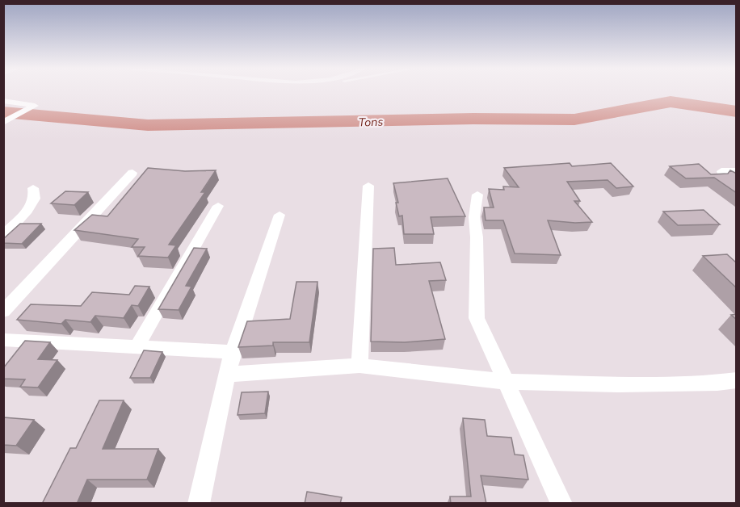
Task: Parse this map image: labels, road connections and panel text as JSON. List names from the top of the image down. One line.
{"water":["Tons"]}
